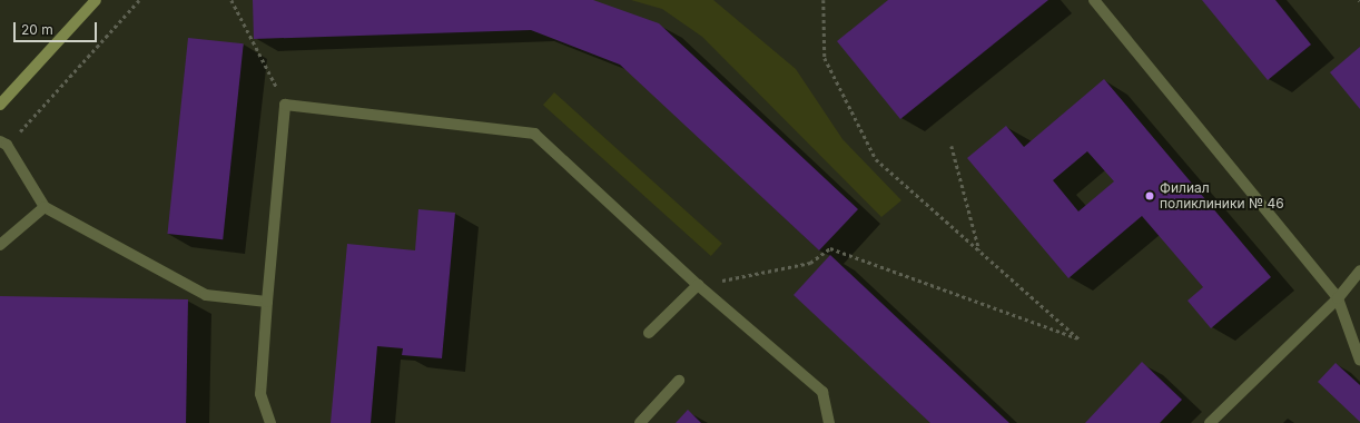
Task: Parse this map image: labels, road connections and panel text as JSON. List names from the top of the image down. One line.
{"places":["Филиал поликлиники № 46"],"scale_bar":"20 m"}
